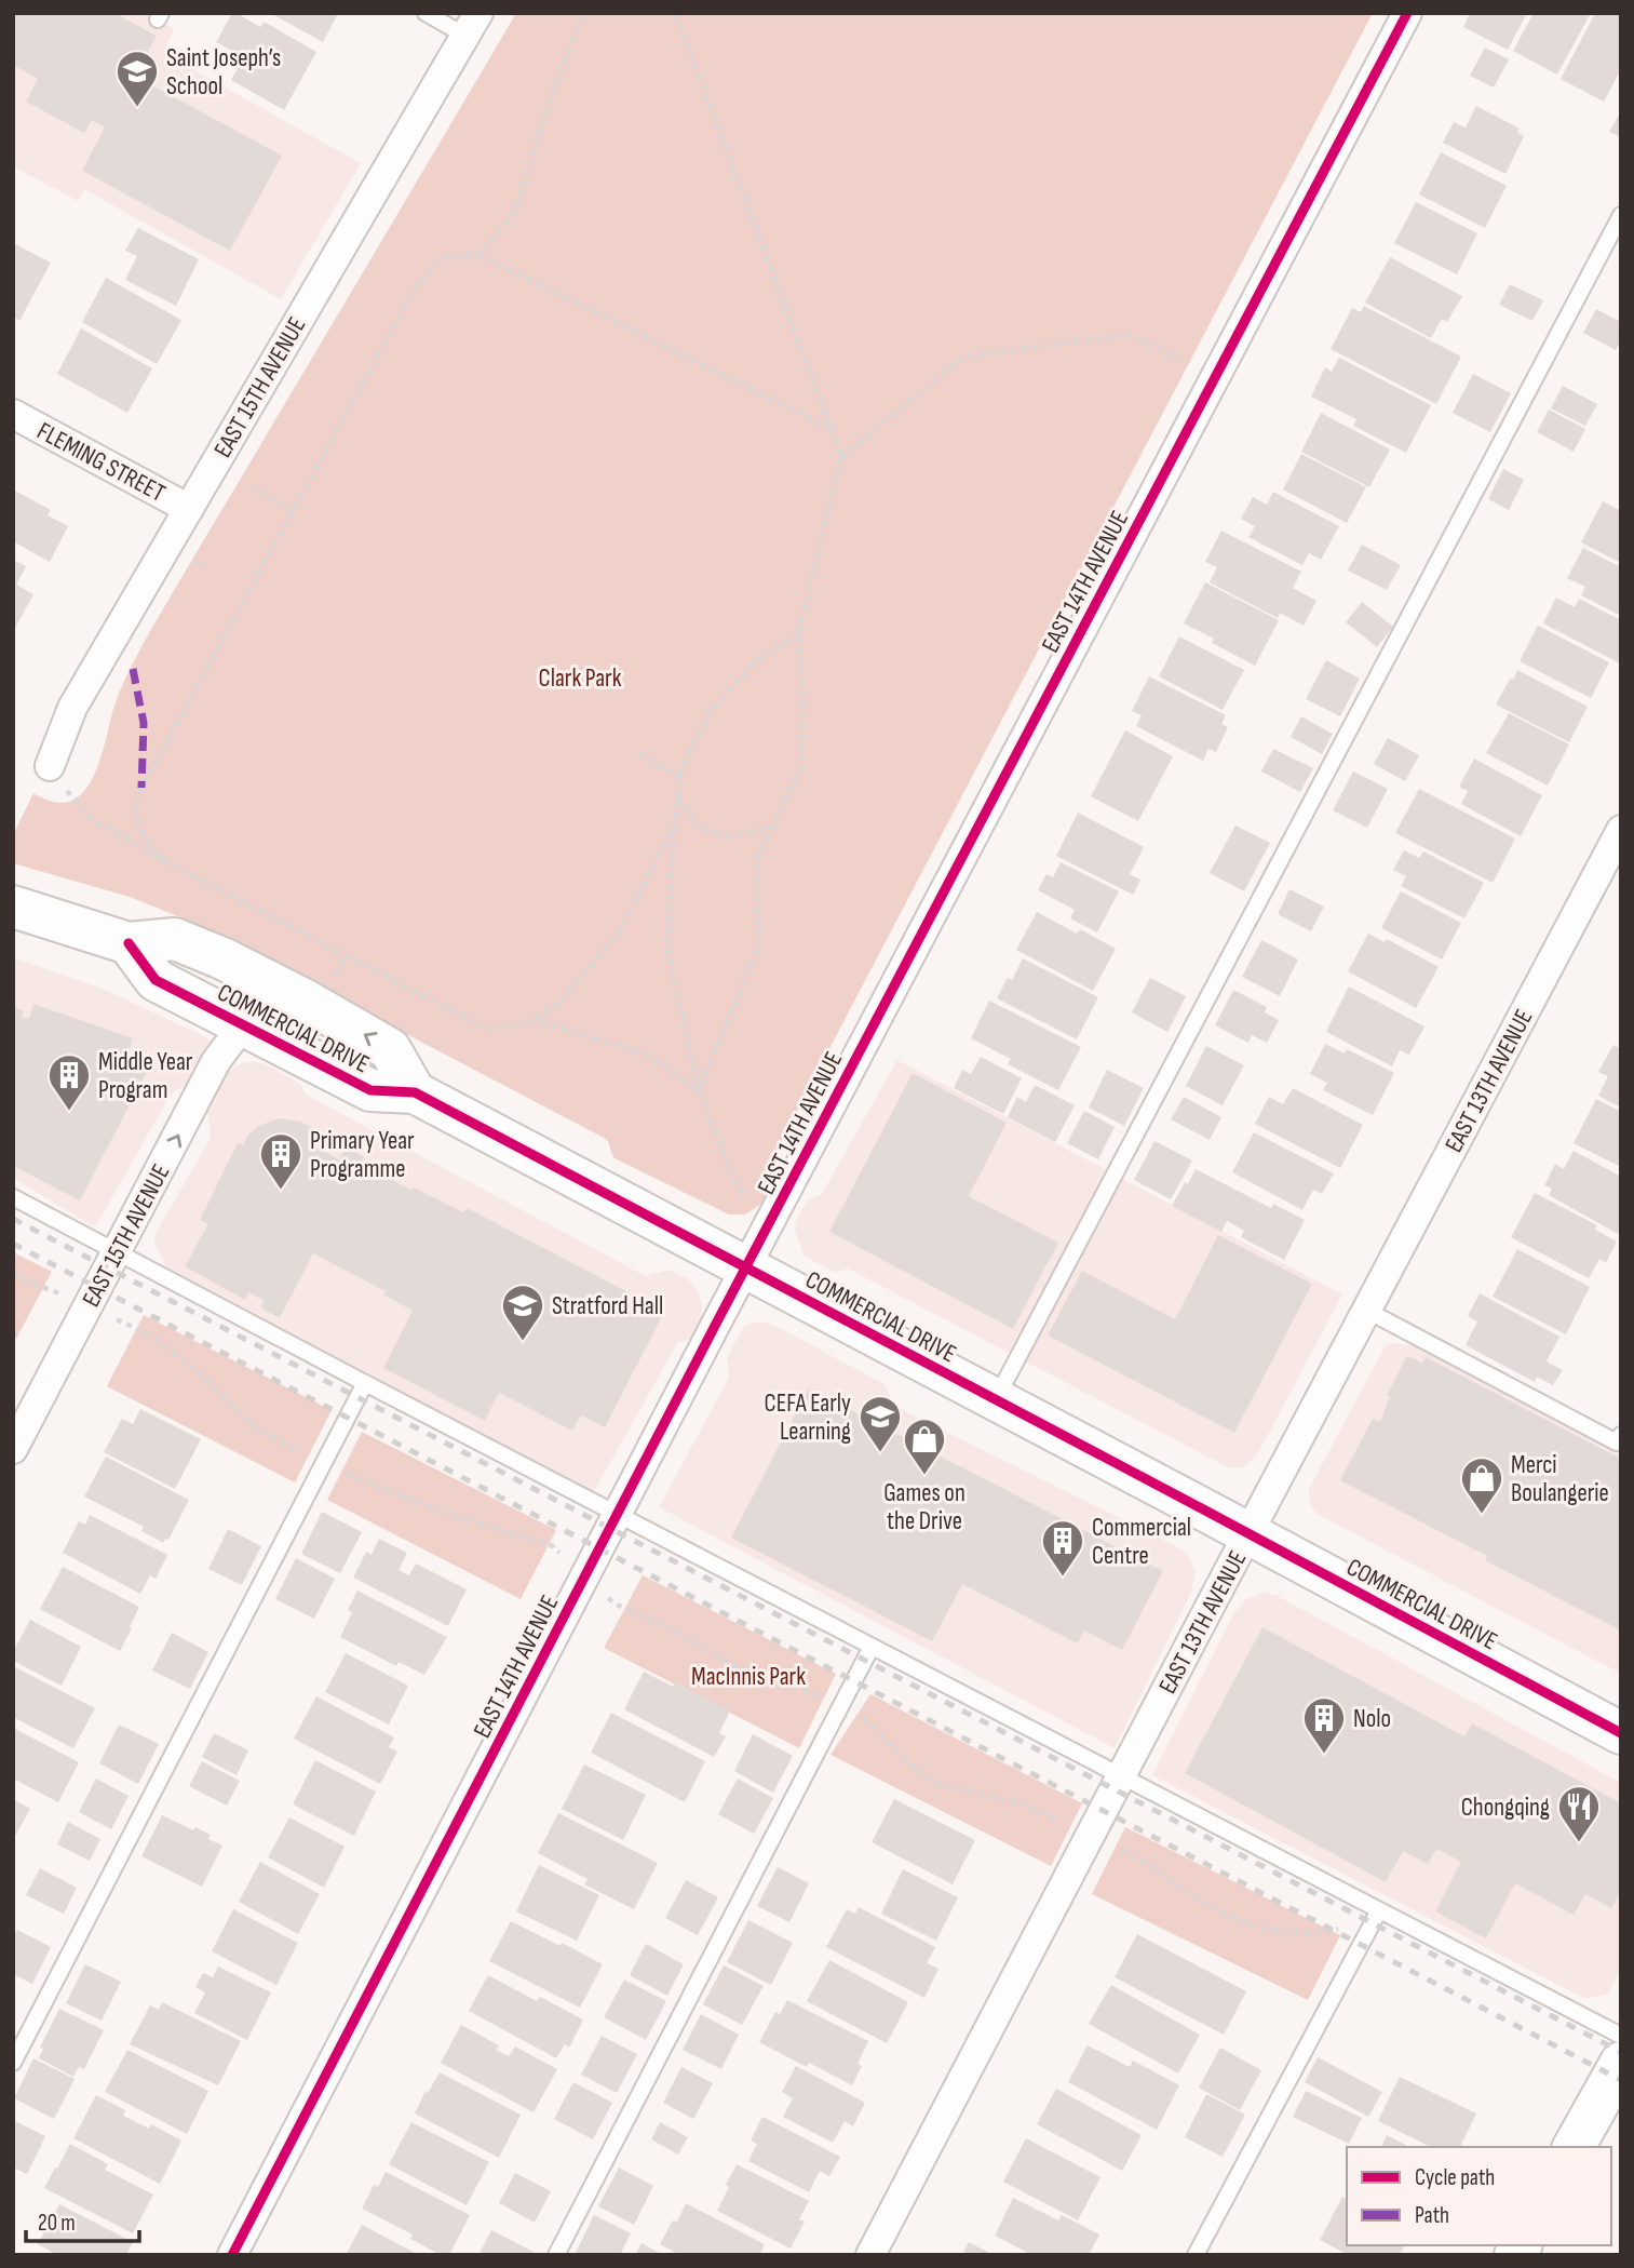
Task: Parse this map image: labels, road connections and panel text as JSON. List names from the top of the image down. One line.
{"streets":{"street":["EAST 15TH AVENUE","FLEMING STREET","EAST 14TH AVENUE","COMMERCIAL DRIVE","EAST 13TH AVENUE"]},"crossings":[["EAST 15TH AVENUE","FLEMING STREET"],["EAST 15TH AVENUE","COMMERCIAL DRIVE"],["EAST 14TH AVENUE","COMMERCIAL DRIVE"],["COMMERCIAL DRIVE","EAST 13TH AVENUE"]],"parks":["Clark Park","MacInnis Park"],"places":{"school or university":["Saint Joseph’s School","Stratford Hall","CEFA Early Learning"],"building":["Middle Year Program","Primary Year Programme","Commercial Centre","Nolo"],"shop":["Games on the Drive","Merci Boulangerie"],"restaurant":["Chongqing"]},"legend":["Cycle path","Path"],"scale_bar":"20 m"}
